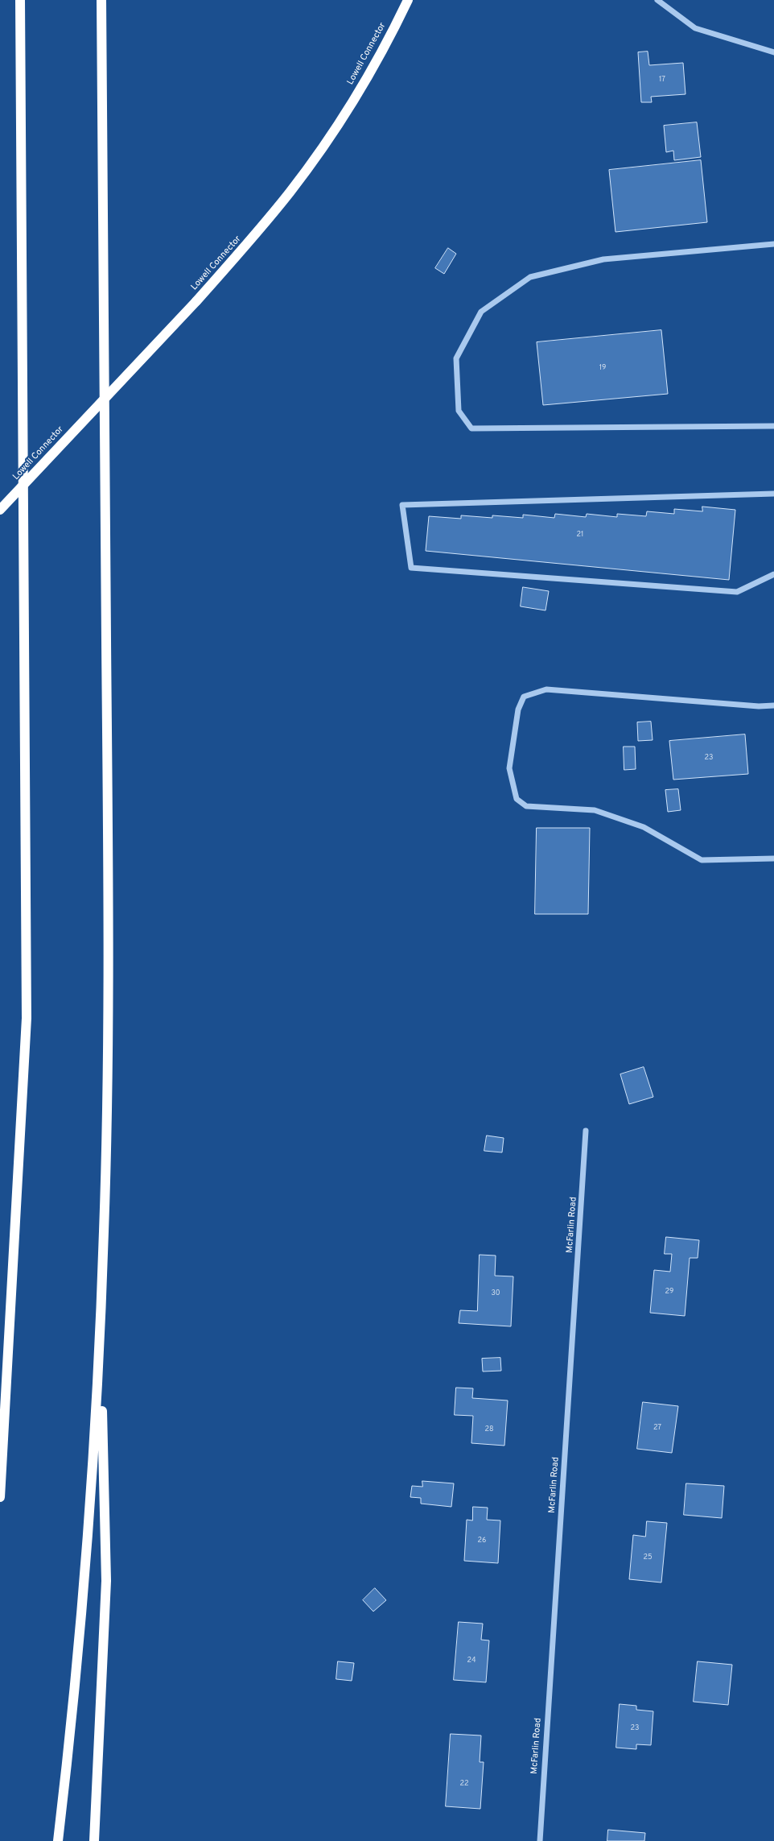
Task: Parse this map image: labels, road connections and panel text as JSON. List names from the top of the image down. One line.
{"streets":{"highway":["Lowell Connector"],"street":["McFarlin Road"]},"house_numbers":["17","19","21","23","29","30","27","28","26","25","24","23","22"]}
